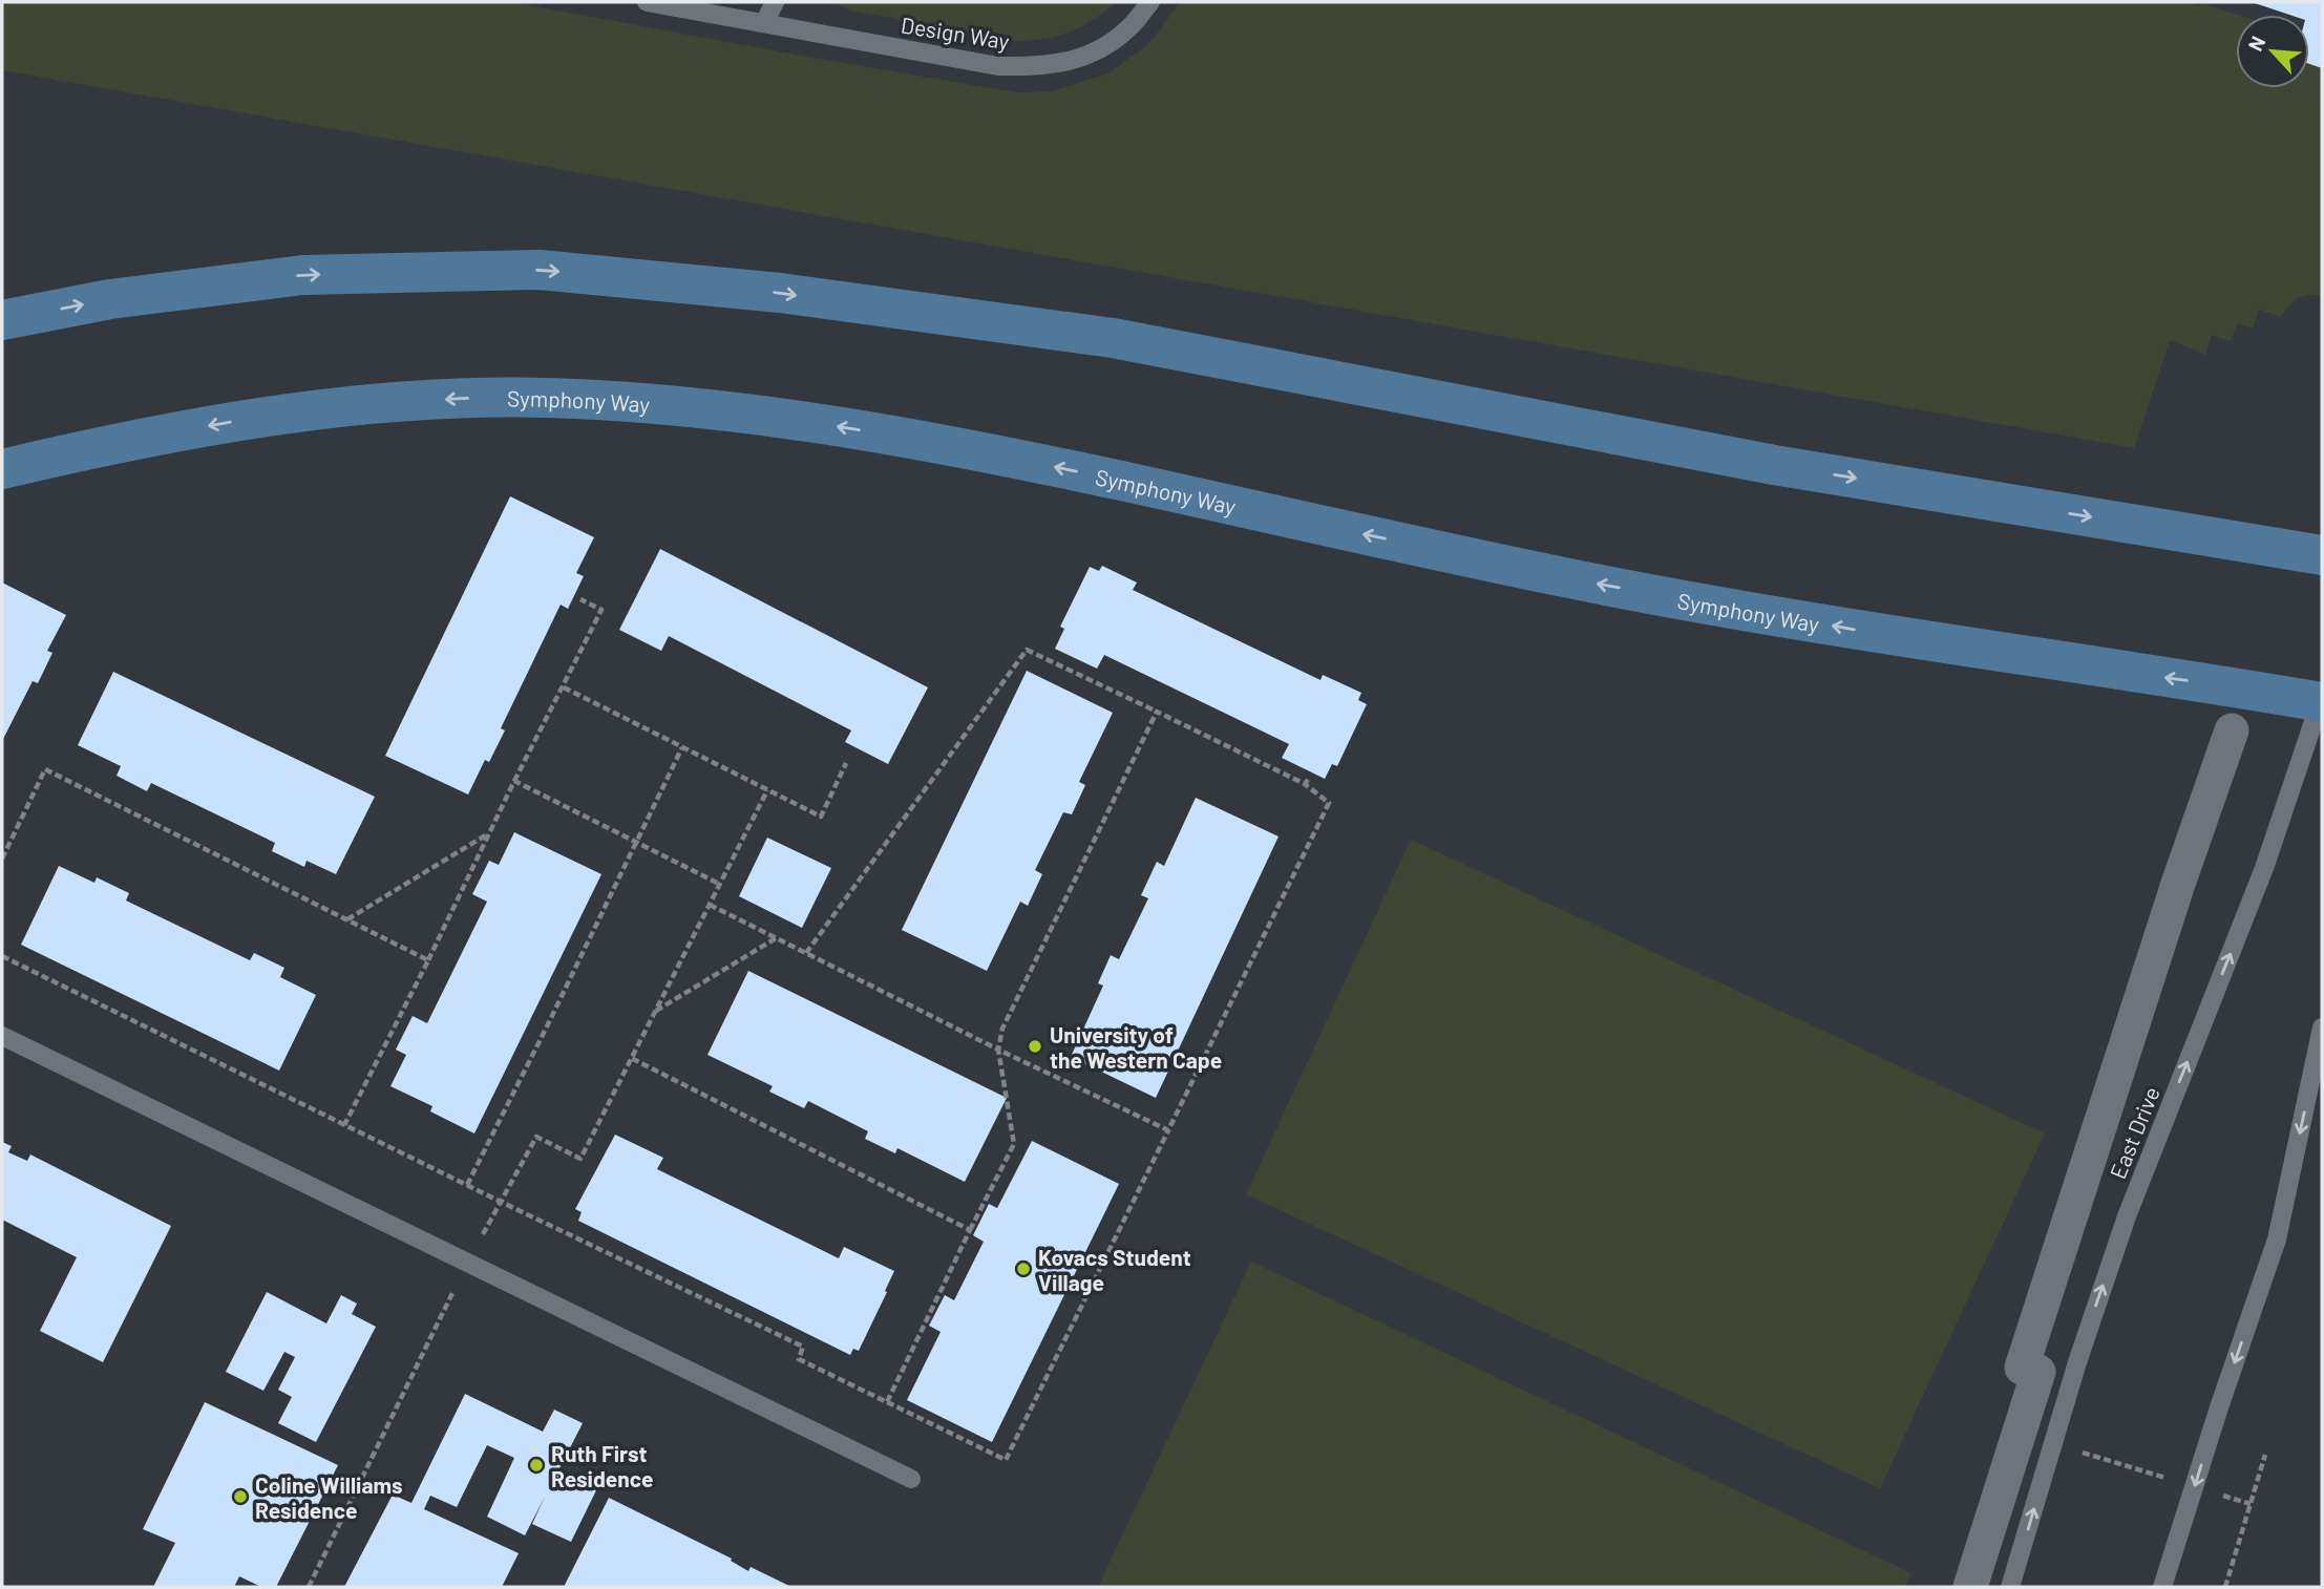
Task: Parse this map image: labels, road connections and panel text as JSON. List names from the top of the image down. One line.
{"streets":{"main road":["Symphony Way"],"lane":["Design Way","East Drive"]},"crossings":[["Symphony Way","East Drive"]],"places":["University of the Western Cape","Kovacs Student Village","Ruth First Residence","Coline Williams Residence"],"north":"top left"}
